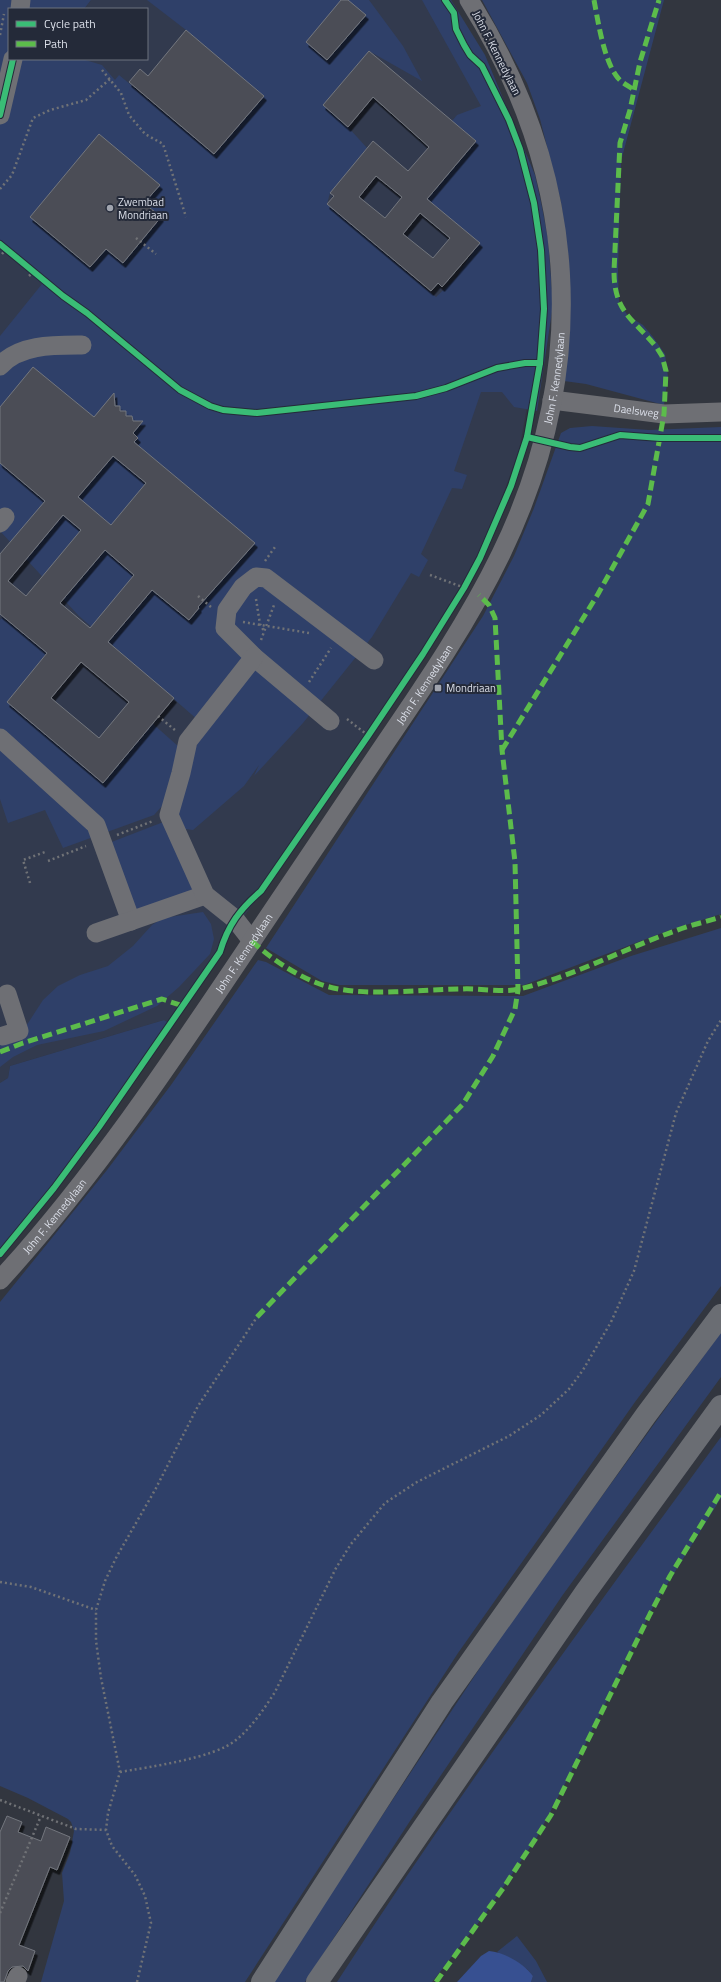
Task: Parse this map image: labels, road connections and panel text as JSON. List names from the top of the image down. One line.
{"streets":{"street":["John F. Kennedylaan","Daelsweg"]},"crossings":[["John F. Kennedylaan","Daelsweg"]],"places":{"other":["Zwembad Mondriaan"],"transit":["Mondriaan"]},"legend":["Cycle path","Path"]}
